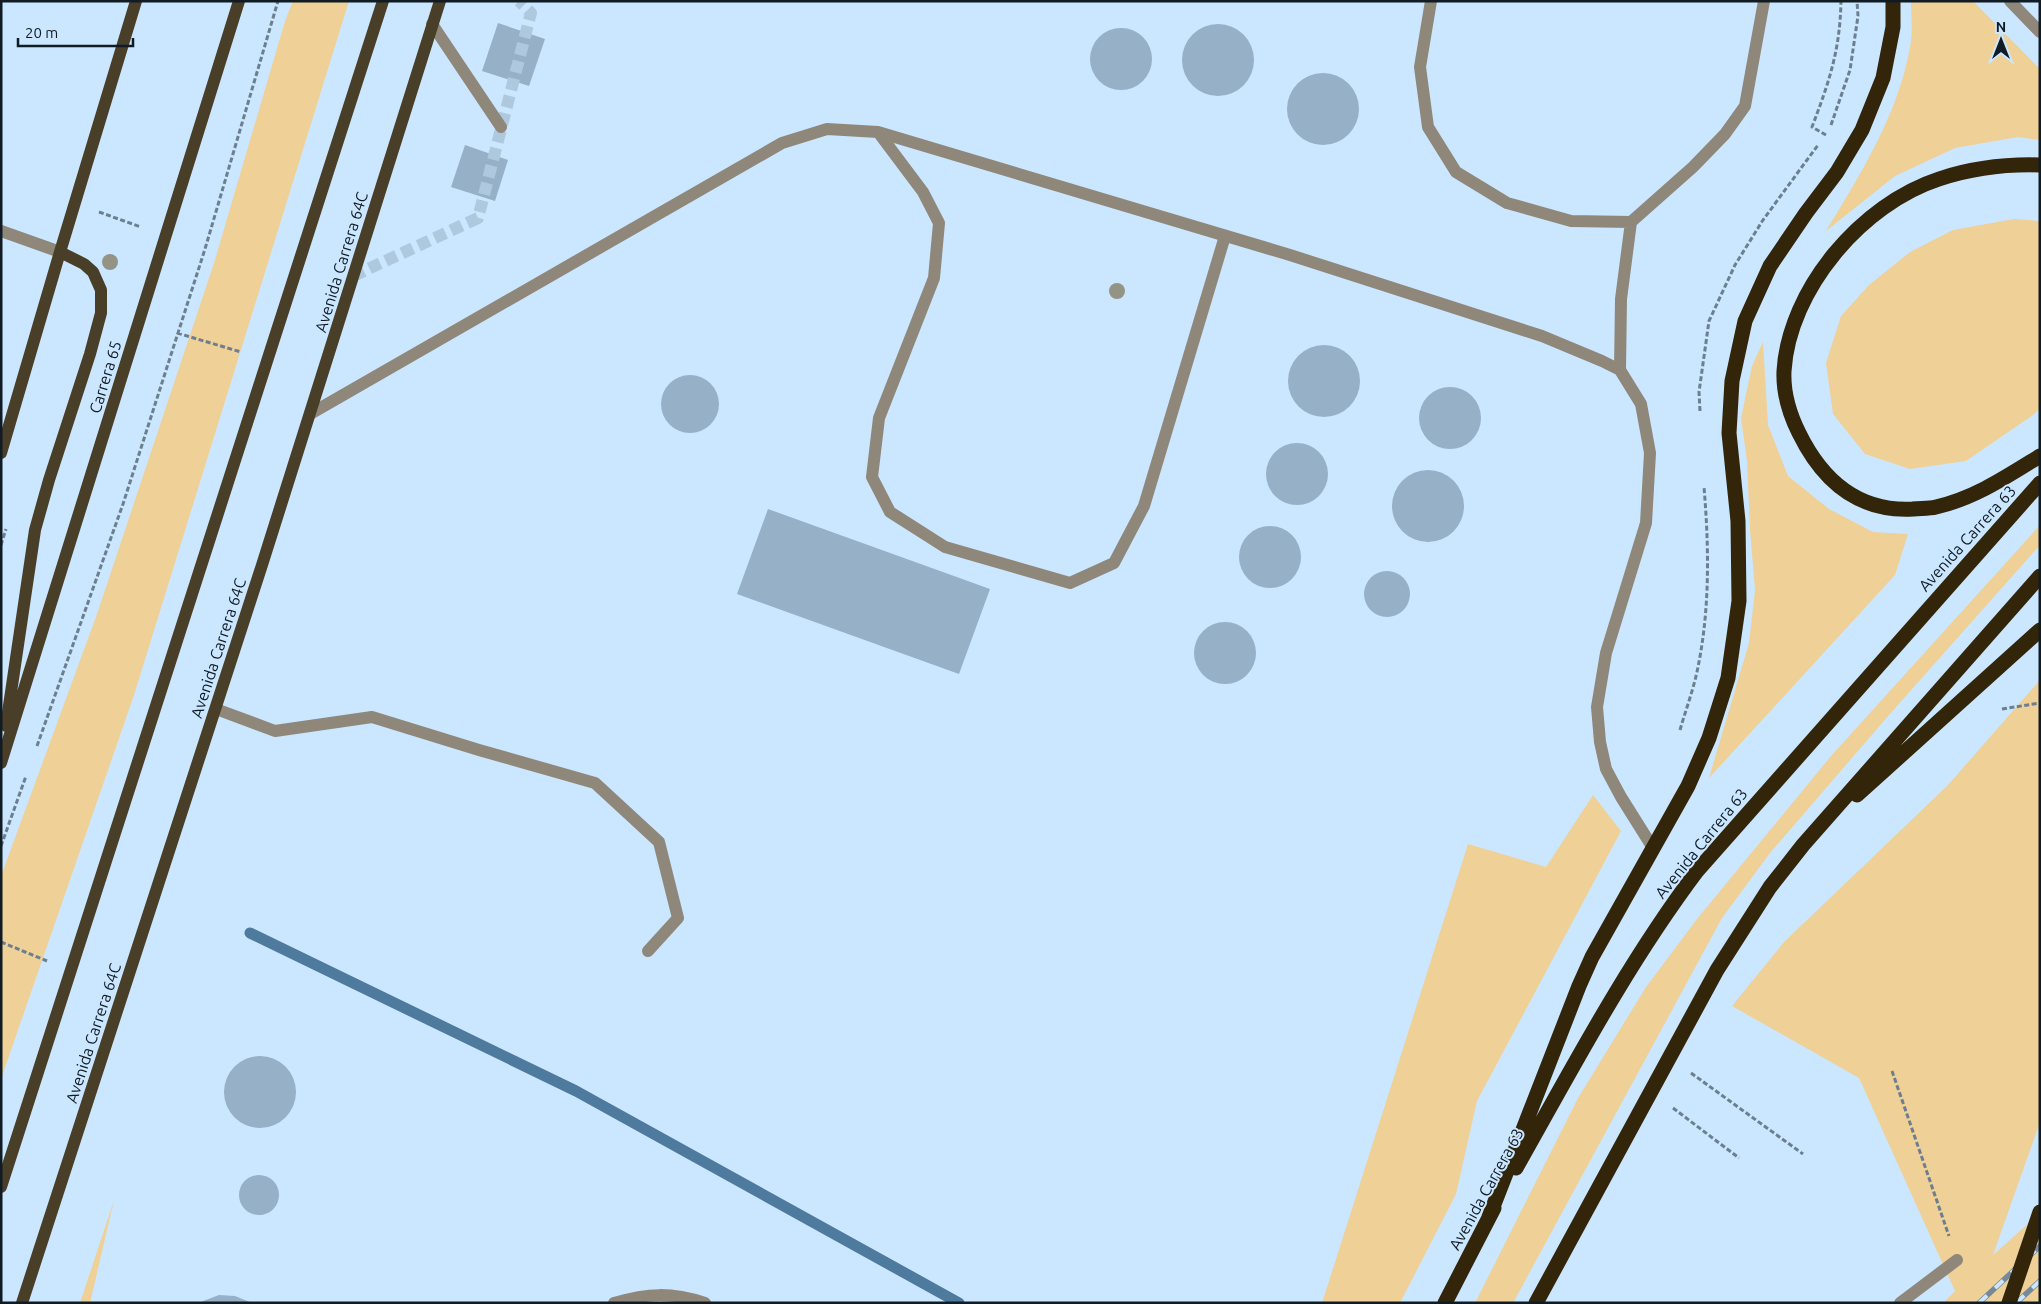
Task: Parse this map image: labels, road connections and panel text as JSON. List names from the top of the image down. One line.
{"streets":{"highway":["Avenida Carrera 63"],"main road":["Avenida Carrera 64C","Carrera 65"]},"scale_bar":"20 m","north":"top"}
